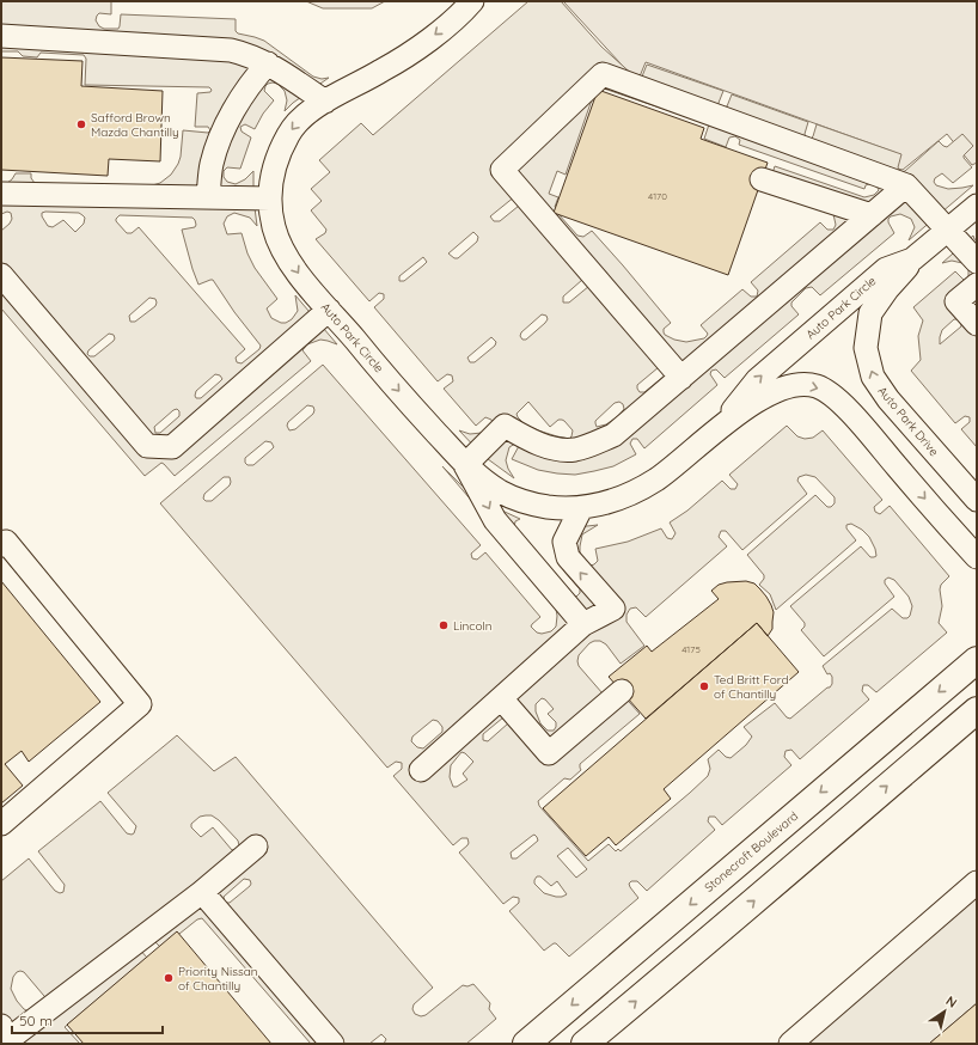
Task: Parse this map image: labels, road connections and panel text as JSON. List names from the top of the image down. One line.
{"streets":{"main road":["Stonecroft Boulevard"],"street":["Auto Park Circle","Auto Park Drive"]},"crossings":[["Auto Park Circle","Auto Park Drive"]],"one_way":["Auto Park Drive"],"places":["Safford Brown Mazda Chantilly","Lincoln","Ted Britt Ford of Chantilly","Priority Nissan of Chantilly"],"house_numbers":["4170","4175"],"scale_bar":"50 m","north":"top right"}
